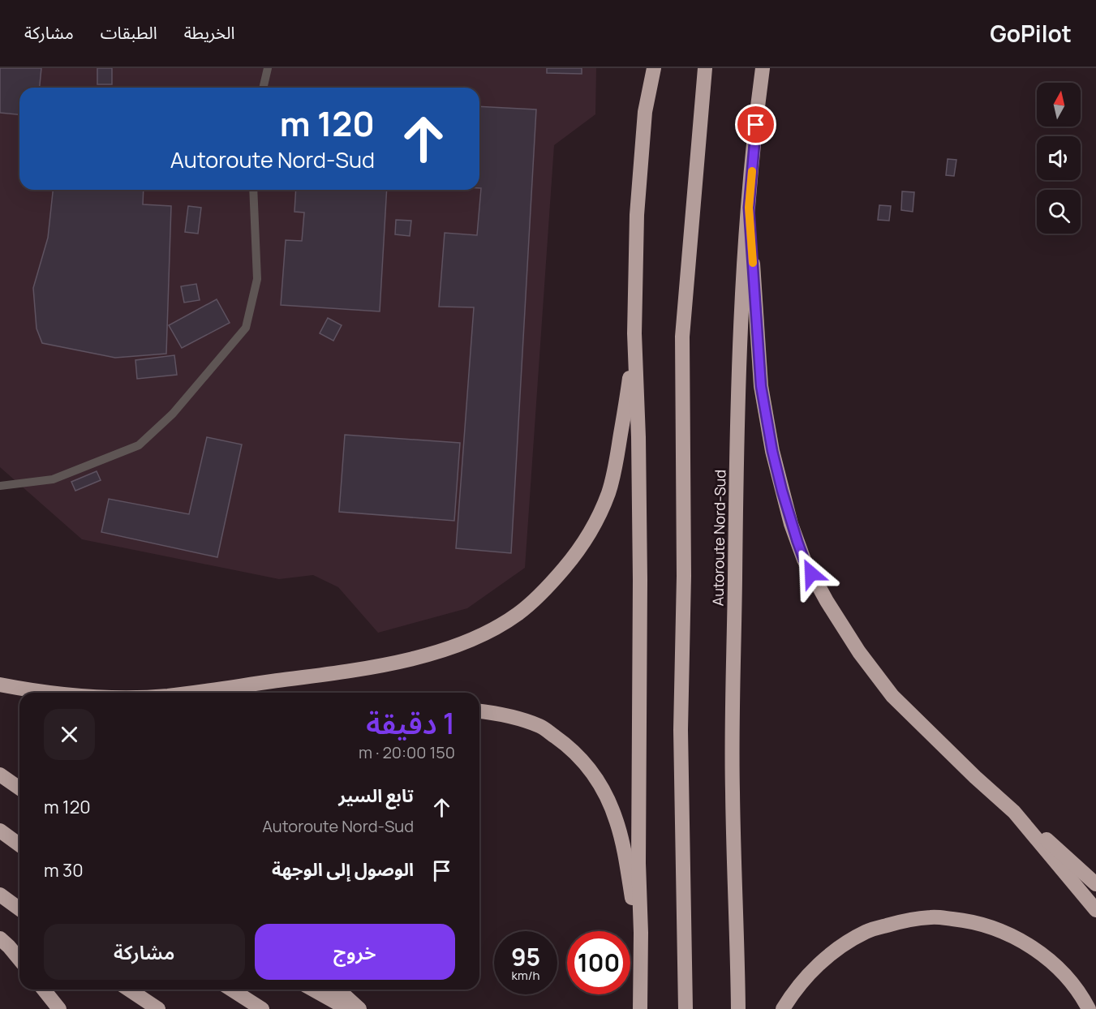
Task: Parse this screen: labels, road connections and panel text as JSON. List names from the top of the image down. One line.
{"streets":{"highway":["Autoroute Nord-Sud"]},"north":"top","page":{"header":"GoPilot","nav":["الخريطة","الطبقات","مشاركة"],"turn":["120 m","Autoroute Nord-Sud"],"heading":["1 دقيقة","150 m · 20:00"],"list":[{"name":"تابع السير","note":"Autoroute Nord-Sud","value":"120 m"},{"name":"الوصول إلى الوجهة","value":"30 m"}],"buttons":["خروج","مشاركة"],"speed":"95 km/h","limit":"100"}}
